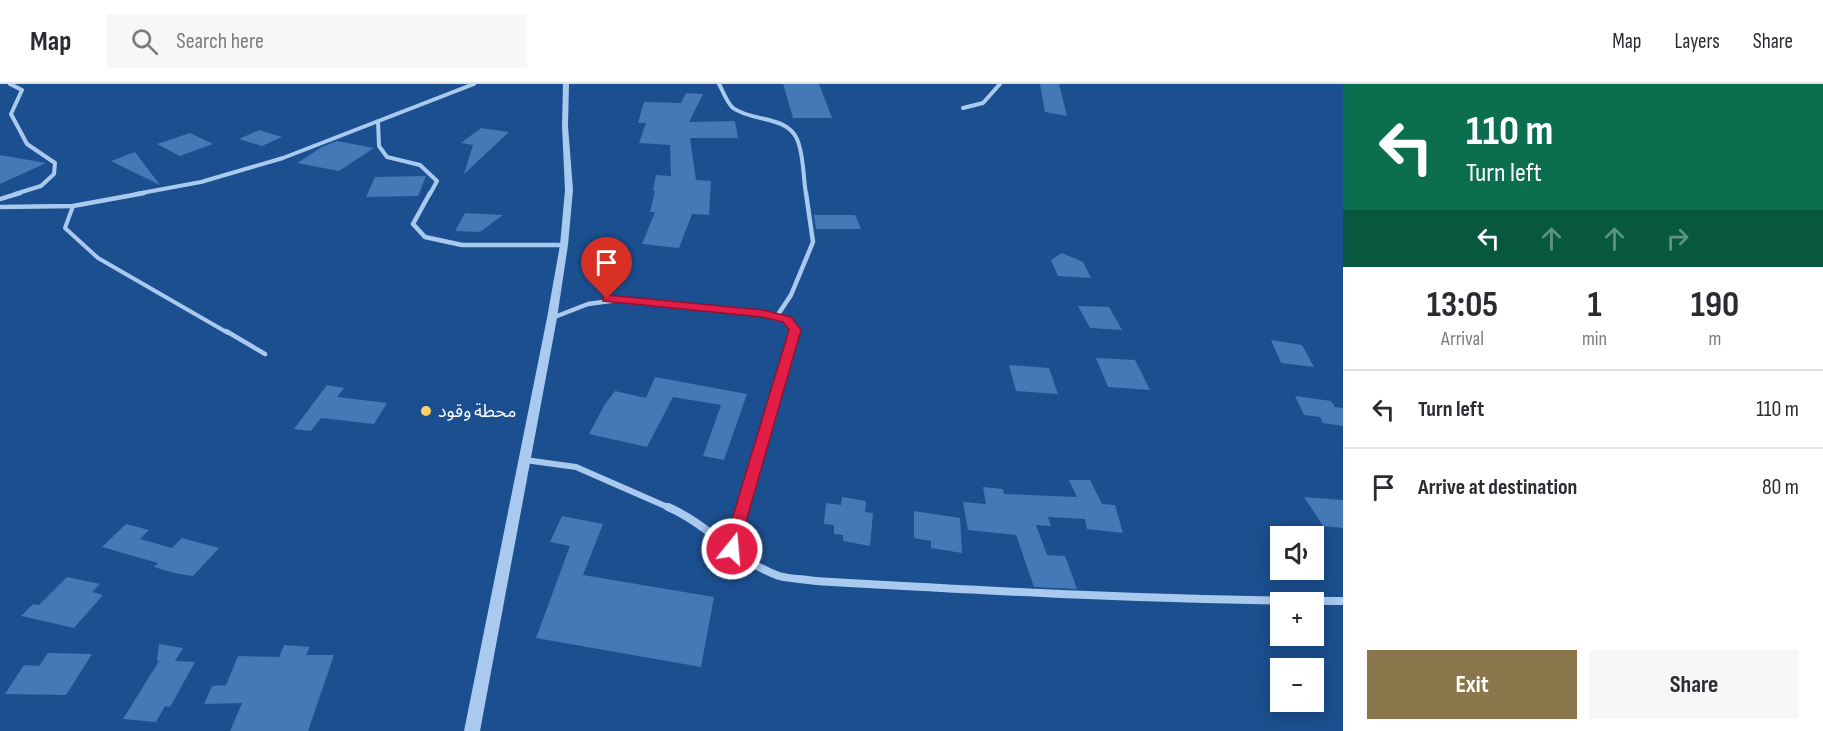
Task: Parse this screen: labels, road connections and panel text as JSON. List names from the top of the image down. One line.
{"places":["محطة وقود"],"page":{"header":"Map","search":"Search here","nav":["Map","Layers","Share"],"turn":["110 m","Turn left"],"eta":["13:05","Arrival","1","min","190","m"],"list":[{"name":"Turn left","value":"110 m"},{"name":"Arrive at destination","value":"80 m"}],"map_buttons":["+","−"],"buttons":["Exit","Share"]}}
